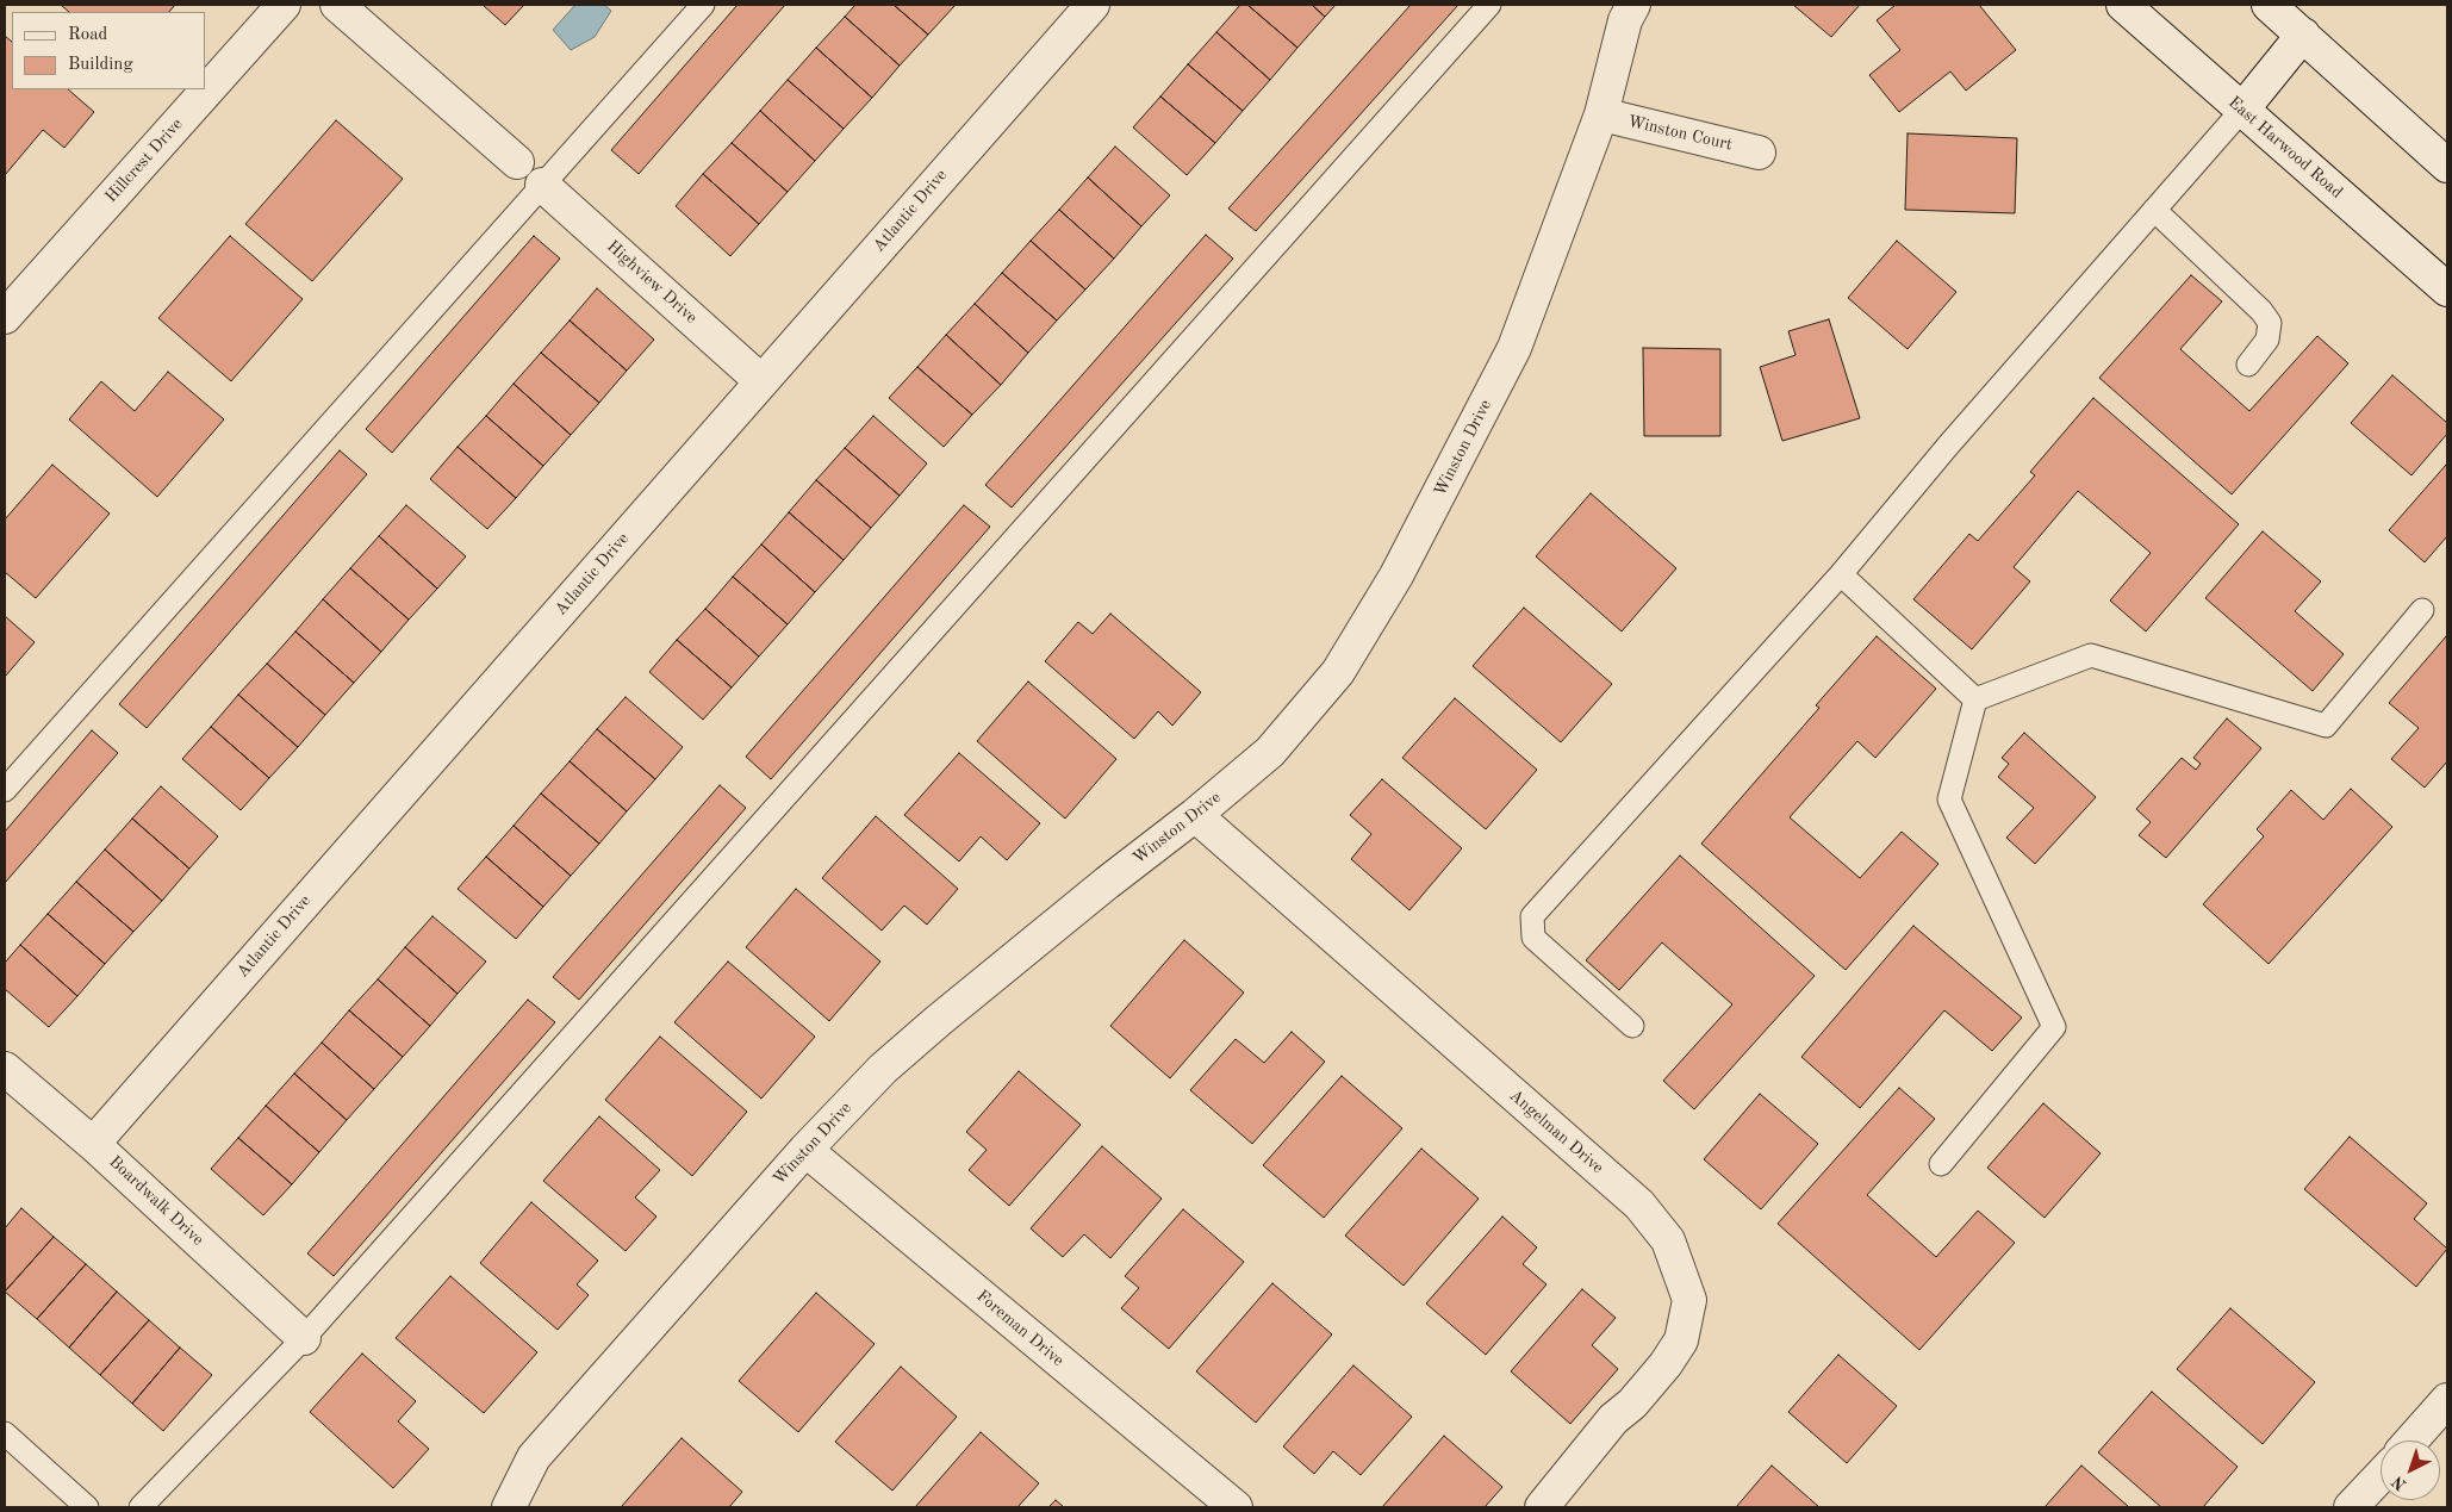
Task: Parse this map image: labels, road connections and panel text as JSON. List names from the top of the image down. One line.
{"streets":{"street":["Winston Court","East Harwood Road","Hillcrest Drive","Atlantic Drive","Highview Drive","Winston Drive","Angelman Drive","Boardwalk Drive","Foreman Drive"]},"crossings":[["Winston Court","Winston Drive"],["Atlantic Drive","Highview Drive"],["Atlantic Drive","Boardwalk Drive"],["Winston Drive","Angelman Drive"],["Winston Drive","Foreman Drive"]],"legend":["Road","Building"],"north":"bottom left"}
